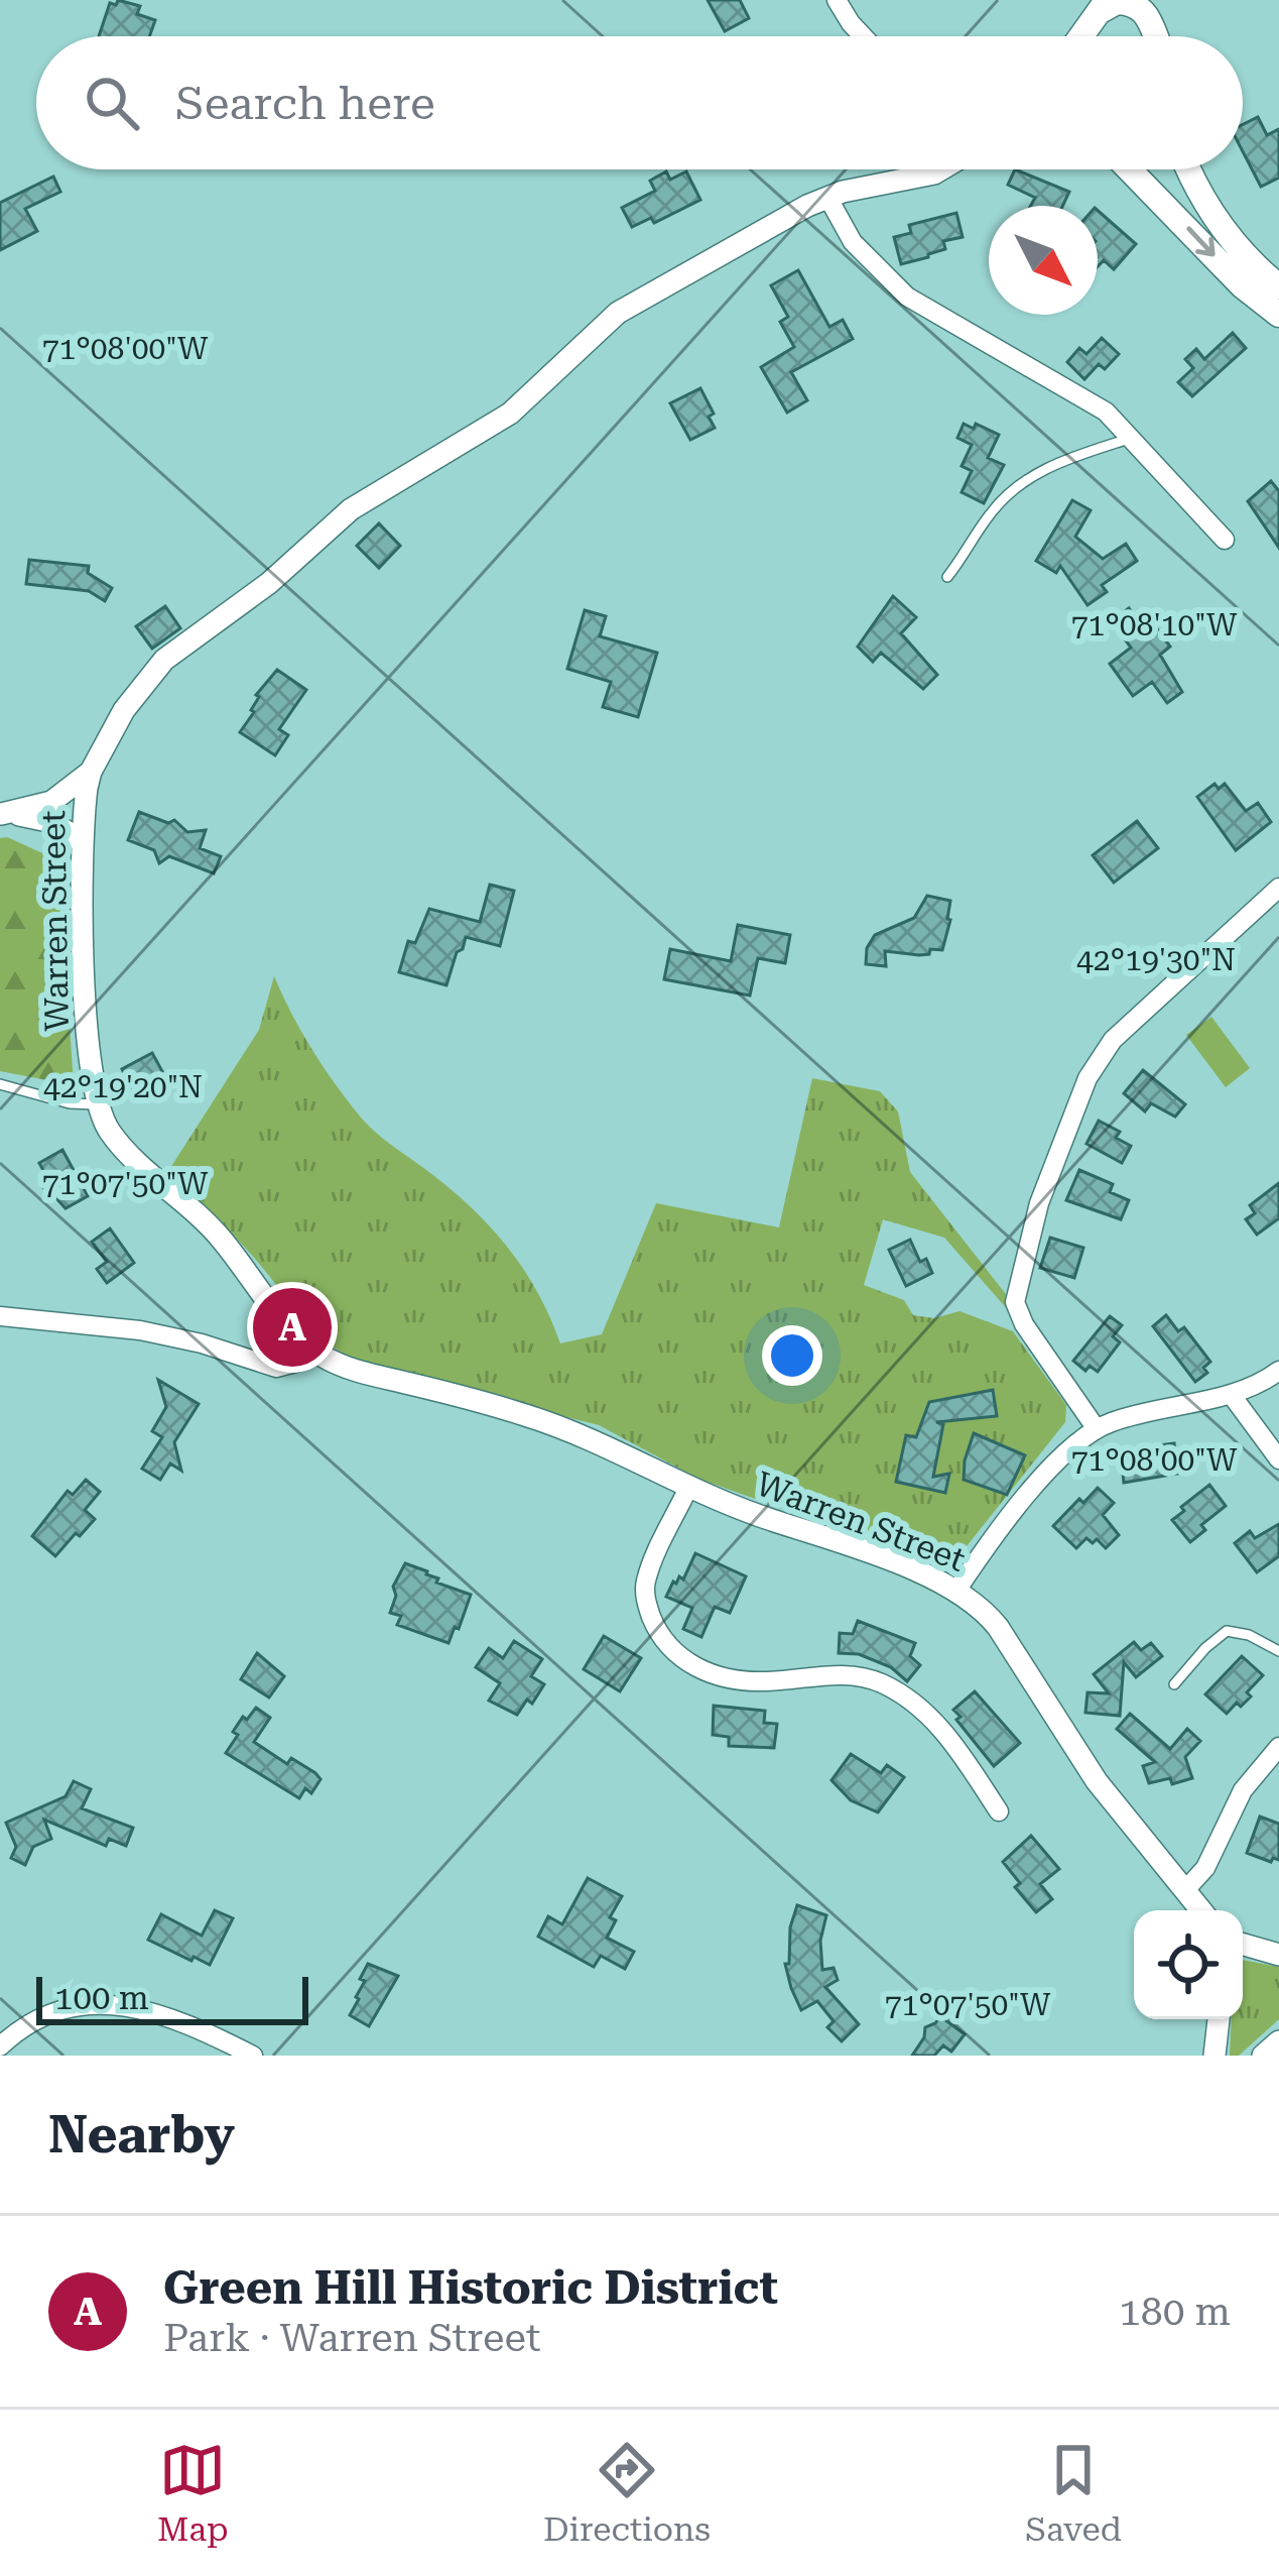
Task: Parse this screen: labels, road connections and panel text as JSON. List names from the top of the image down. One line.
{"streets":{"street":["Warren Street"]},"scale_bar":"100 m","north":"bottom right","page":{"search":"Search here","pins":"A","scale":"100 m","heading":"Nearby","list":[{"mark":"A","name":"Green Hill Historic District","note":"Park · Warren Street","value":"180 m"}],"nav":["Map","Directions","Saved"]},"coordinates":["71°08'00\"W","71°08'10\"W","42°19'30\"N","42°19'20\"N","71°07'50\"W"]}
